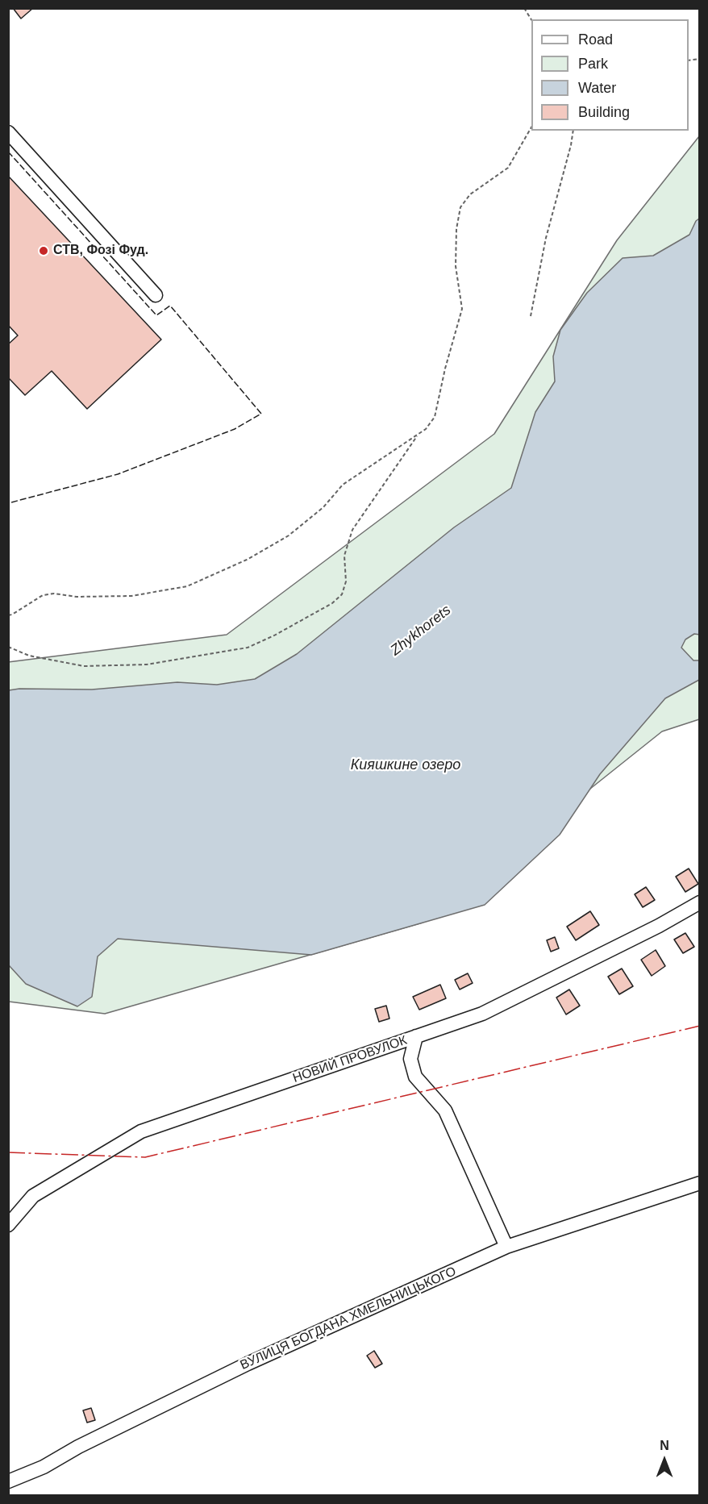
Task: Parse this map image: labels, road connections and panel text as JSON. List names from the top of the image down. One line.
{"streets":{"street":["НОВИЙ ПРОВУЛОК","ВУЛИЦЯ БОГДАНА ХМЕЛЬНИЦЬКОГО"]},"water":["Zhykhorets","Кияшкине озеро"],"places":["СТВ, Фозі Фуд."],"legend":["Road","Park","Water","Building"],"north":"top"}
